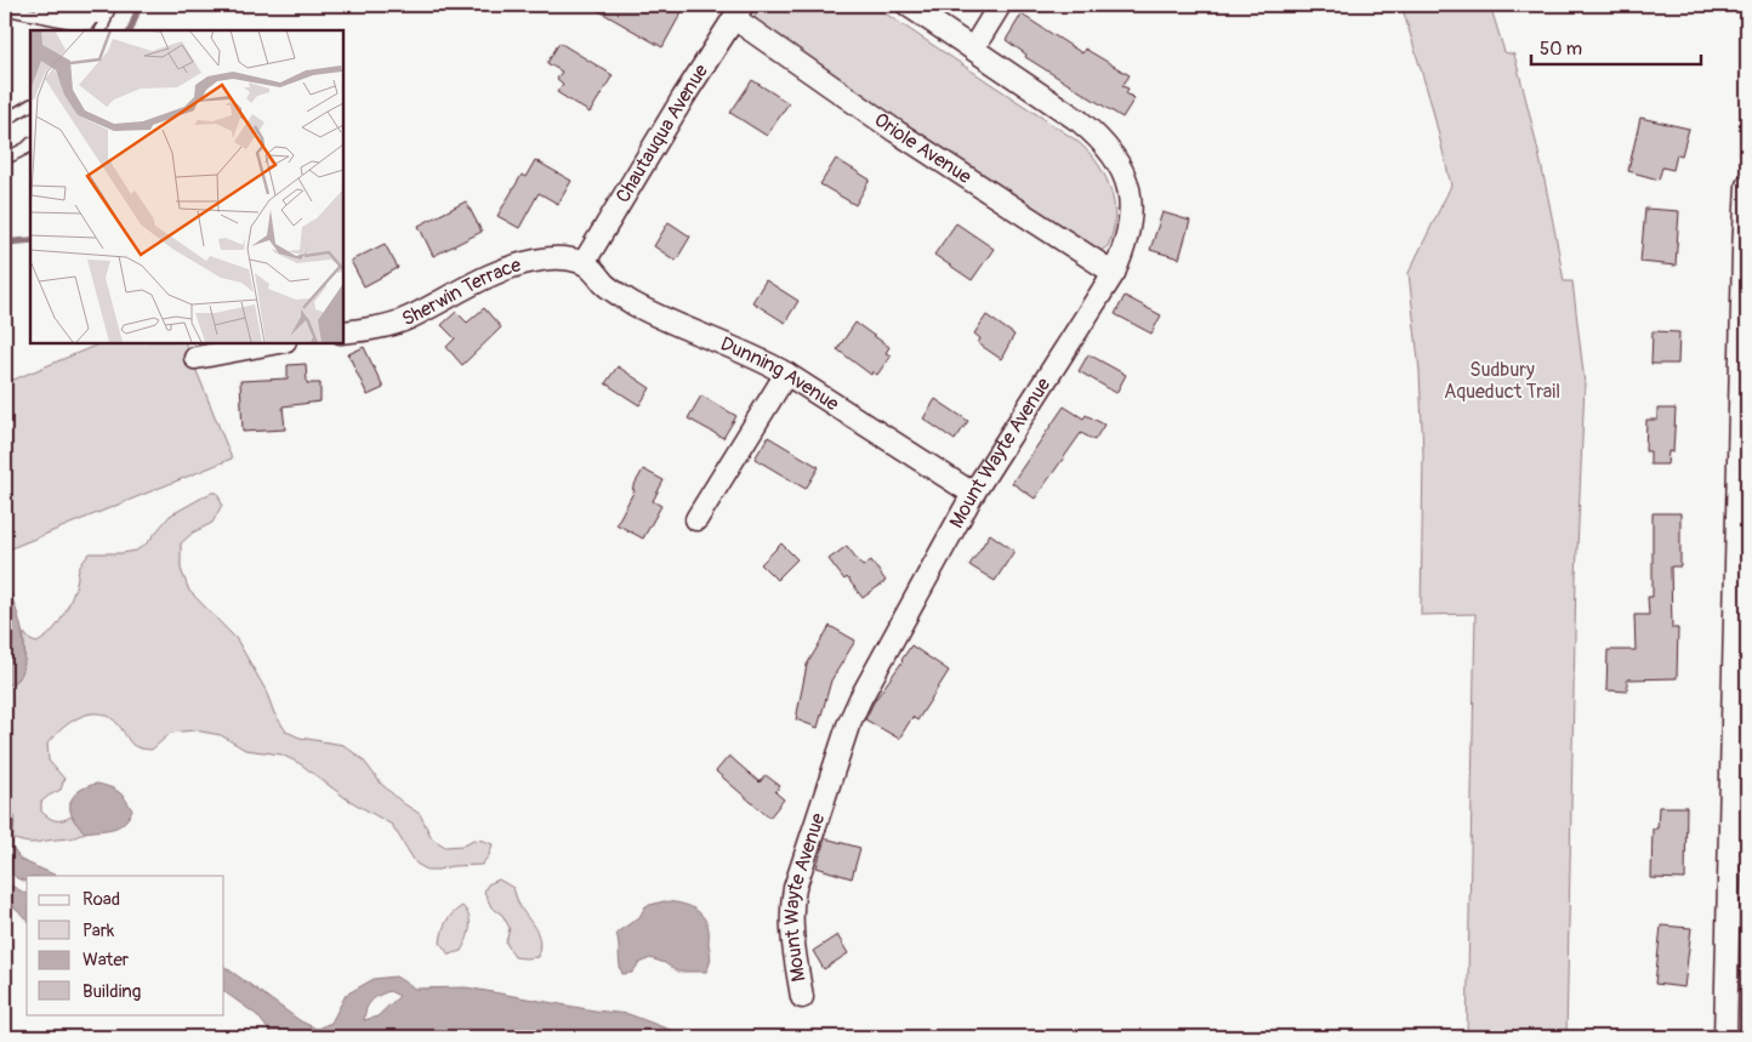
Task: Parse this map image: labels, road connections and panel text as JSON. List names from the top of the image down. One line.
{"streets":{"street":["Chautauqua Avenue","Oriole Avenue","Sherwin Terrace","Dunning Avenue","Mount Wayte Avenue"]},"crossings":[["Chautauqua Avenue","Oriole Avenue"],["Chautauqua Avenue","Sherwin Terrace"],["Chautauqua Avenue","Dunning Avenue"],["Oriole Avenue","Mount Wayte Avenue"],["Sherwin Terrace","Dunning Avenue"],["Dunning Avenue","Mount Wayte Avenue"]],"parks":["Sudbury Aqueduct Trail"],"legend":["Road","Park","Water","Building"],"scale_bar":"50 m"}
